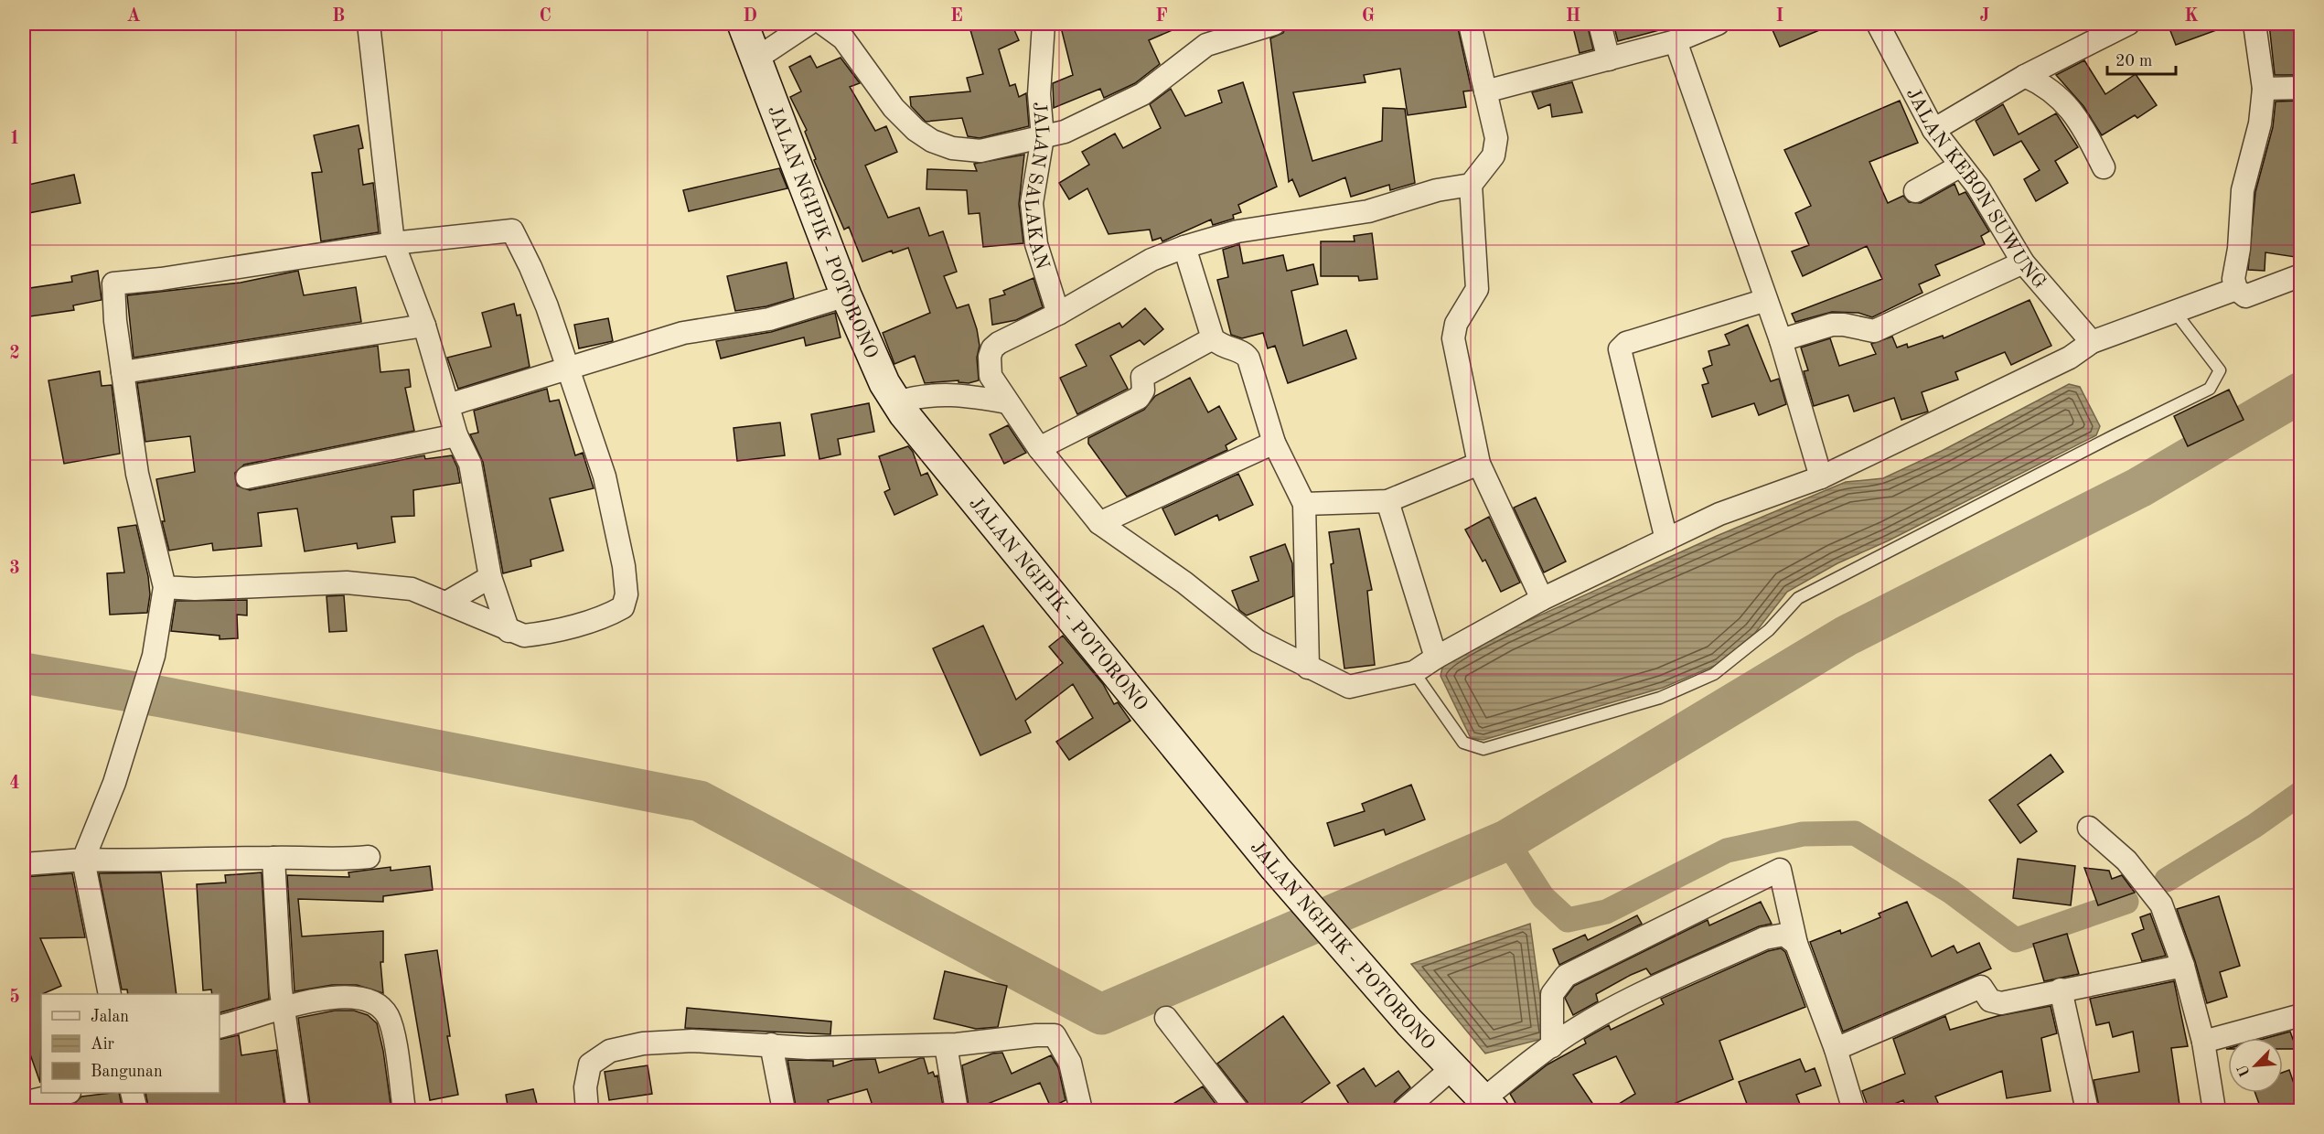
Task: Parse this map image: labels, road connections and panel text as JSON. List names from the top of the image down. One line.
{"streets":{"street":["JALAN SALAKAN","JALAN KEBON SUWUNG","JALAN NGIPIK - POTORONO"]},"legend":["Jalan","Air","Bangunan"],"scale_bar":"20 m","north":"bottom left","grid":{"columns":["A","B","C","D","E","F","G","H","I","J","K"],"rows":["1","2","3","4","5"]}}
